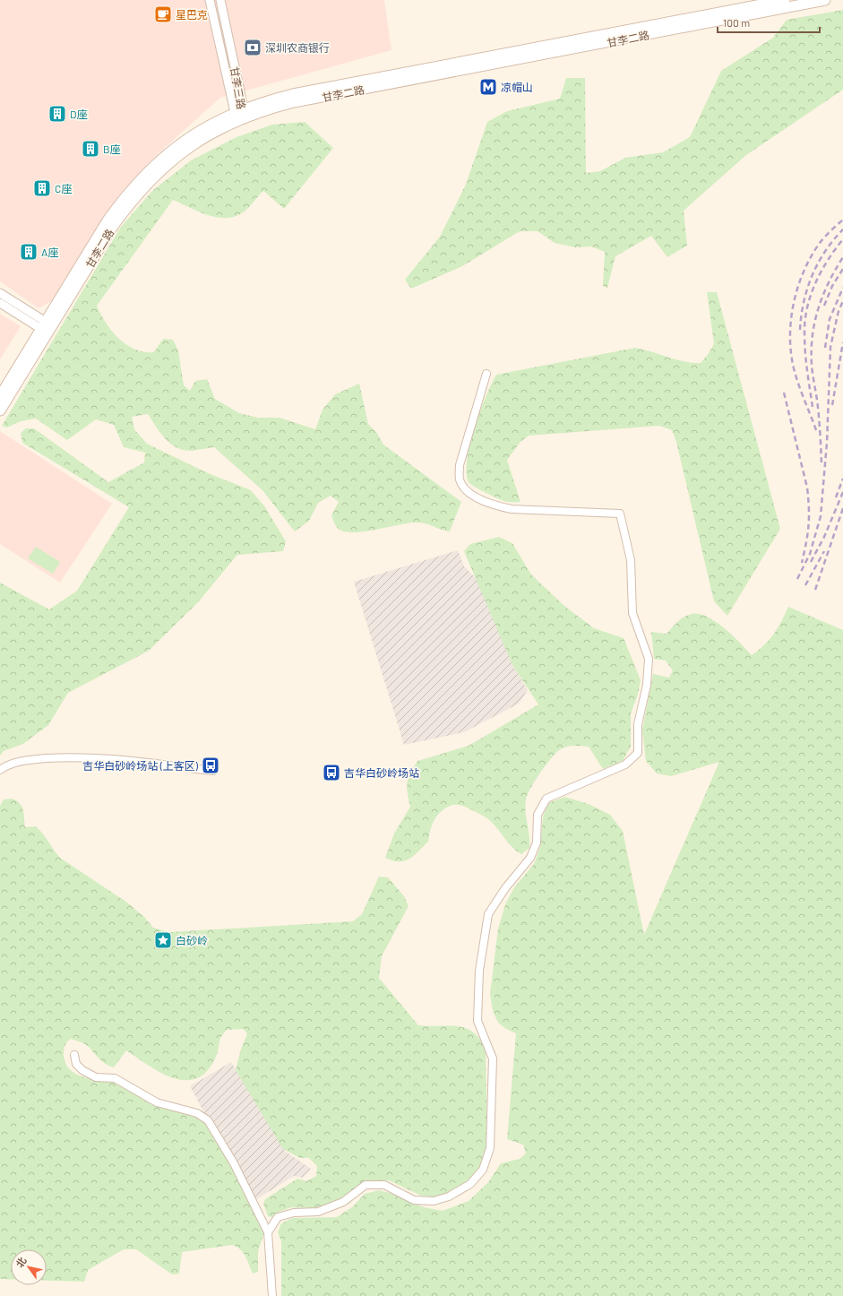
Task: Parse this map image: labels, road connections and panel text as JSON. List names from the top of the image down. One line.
{"streets":{"main road":["甘李二路"],"street":["甘李三路"]},"crossings":[["甘李二路","甘李三路"]],"places":{"cafe":["星巴克"],"bank":["深圳农商银行"],"metro station":["凉帽山"],"building":["D座","B座","C座","A座"],"bus stop":["吉华白砂岭场站 (上客区)","吉华白砂岭场站"],"place":["白砂岭"]},"scale_bar":"100 m","north":"top left"}
